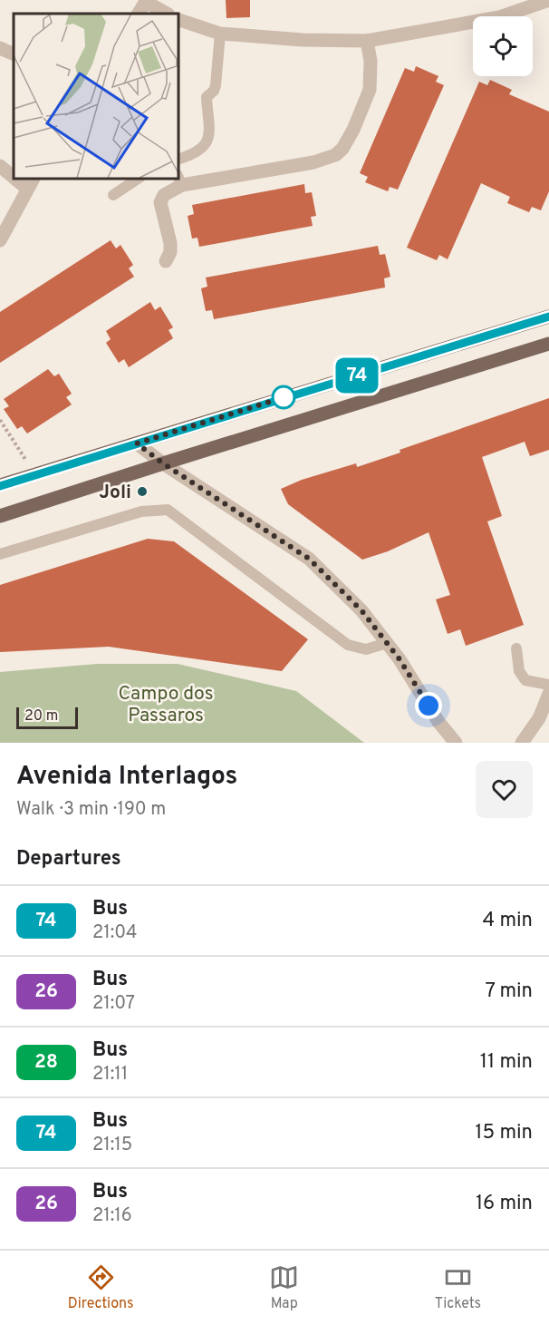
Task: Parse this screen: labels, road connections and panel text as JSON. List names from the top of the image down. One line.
{"parks":["Campo dos Passaros"],"places":["Joli"],"lines":["bus line 74"],"scale_bar":"20 m","page":{"on_map":"74","scale":"20 m","heading":[["Avenida Interlagos","Walk · 3 min · 190 m"],"Departures"],"list":[{"mark":"74","name":"Bus","note":"21:04","value":"4 min"},{"mark":"26","name":"Bus","note":"21:07","value":"7 min"},{"mark":"28","name":"Bus","note":"21:11","value":"11 min"},{"mark":"74","name":"Bus","note":"21:15","value":"15 min"},{"mark":"26","name":"Bus","note":"21:16","value":"16 min"}],"tabs":["Directions","Map","Tickets"]}}
